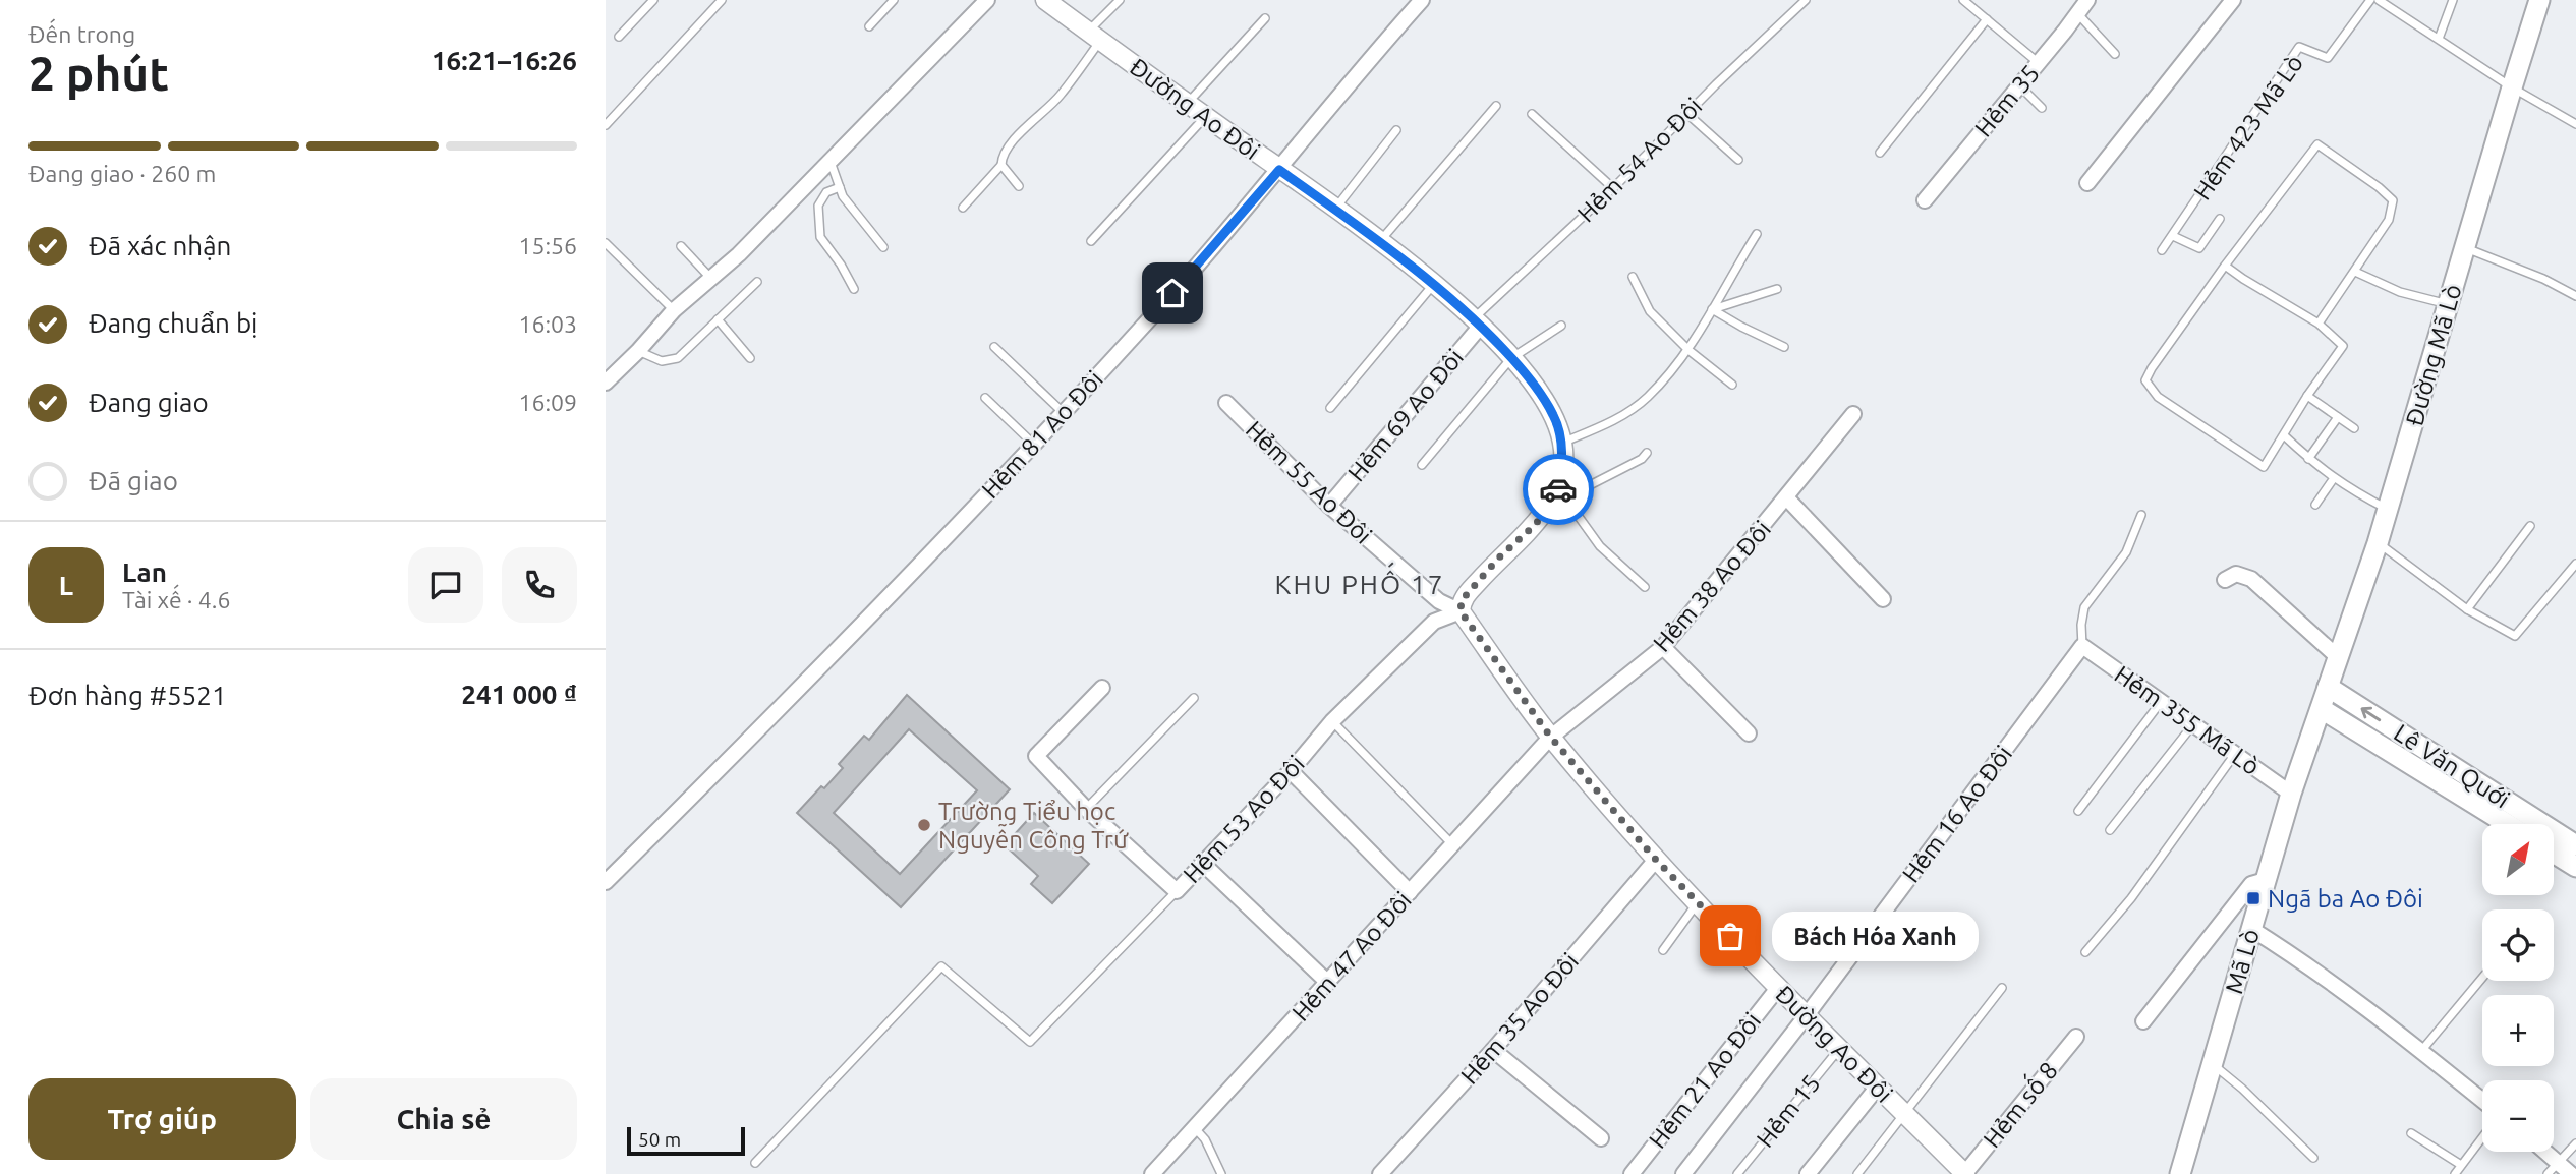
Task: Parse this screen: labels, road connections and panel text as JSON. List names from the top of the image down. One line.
{"streets":{"main road":["Đường Mã Lò","Lê Văn Quới","Mã Lò"],"street":["Hẻm 35","Đường Ao Đôi","Hẻm 69 Ao Đôi","Hẻm 81 Ao Đôi","Hẻm 55 Ao Đôi","Hẻm 38 Ao Đôi","Hẻm 355 Mã Lò","Hẻm 16 Ao Đôi","Hẻm 53 Ao Đôi","Hẻm 47 Ao Đôi","Hẻm 35 Ao Đôi","Hẻm 21 Ao Đôi","Hẻm số 8"],"lane":["Hẻm 423 Mã Lò","Hẻm 54 Ao Đôi","Hẻm 15"]},"crossings":[["Đường Ao Đôi","Hẻm 54 Ao Đôi"],["Đường Ao Đôi","Hẻm 69 Ao Đôi"],["Đường Ao Đôi","Hẻm 81 Ao Đôi"],["Đường Ao Đôi","Hẻm 55 Ao Đôi"],["Đường Ao Đôi","Hẻm 38 Ao Đôi"],["Đường Ao Đôi","Hẻm 16 Ao Đôi"],["Đường Ao Đôi","Hẻm 53 Ao Đôi"],["Đường Ao Đôi","Hẻm 47 Ao Đôi"],["Đường Ao Đôi","Hẻm 35 Ao Đôi"],["Đường Ao Đôi","Hẻm 21 Ao Đôi"],["Đường Ao Đôi","Hẻm số 8"],["Đường Ao Đôi","Hẻm 15"],["Hẻm 54 Ao Đôi","Hẻm 69 Ao Đôi"],["Đường Mã Lò","Lê Văn Quới"],["Đường Mã Lò","Mã Lò"],["Hẻm 69 Ao Đôi","Hẻm 55 Ao Đôi"],["Hẻm 55 Ao Đôi","Hẻm 53 Ao Đôi"],["Hẻm 38 Ao Đôi","Hẻm 47 Ao Đôi"],["Hẻm 355 Mã Lò","Hẻm 16 Ao Đôi"],["Hẻm 355 Mã Lò","Mã Lò"],["Lê Văn Quới","Mã Lò"]],"districts":["KHU PHỐ 17"],"places":{"other":["Trường Tiểu học Nguyễn Công Trứ","Bách Hóa Xanh"],"transit":["Ngã ba Ao Đôi"]},"scale_bar":"50 m","north":"top right","page":{"heading":["2 phút","Đến trong","16:21–16:26"],"panel":["Lan","Tài xế · 4.6","Đơn hàng #5521","241 000 ₫"],"bar":"Đang giao · 260 m","list":[["Đã xác nhận","15:56"],["Đang chuẩn bị","16:03"],["Đang giao","16:09"],"Đã giao"],"round":"L","map_buttons":["+","−"],"bubble":"Bách Hóa Xanh","buttons":["Trợ giúp","Chia sẻ"],"scale":"50 m"}}
